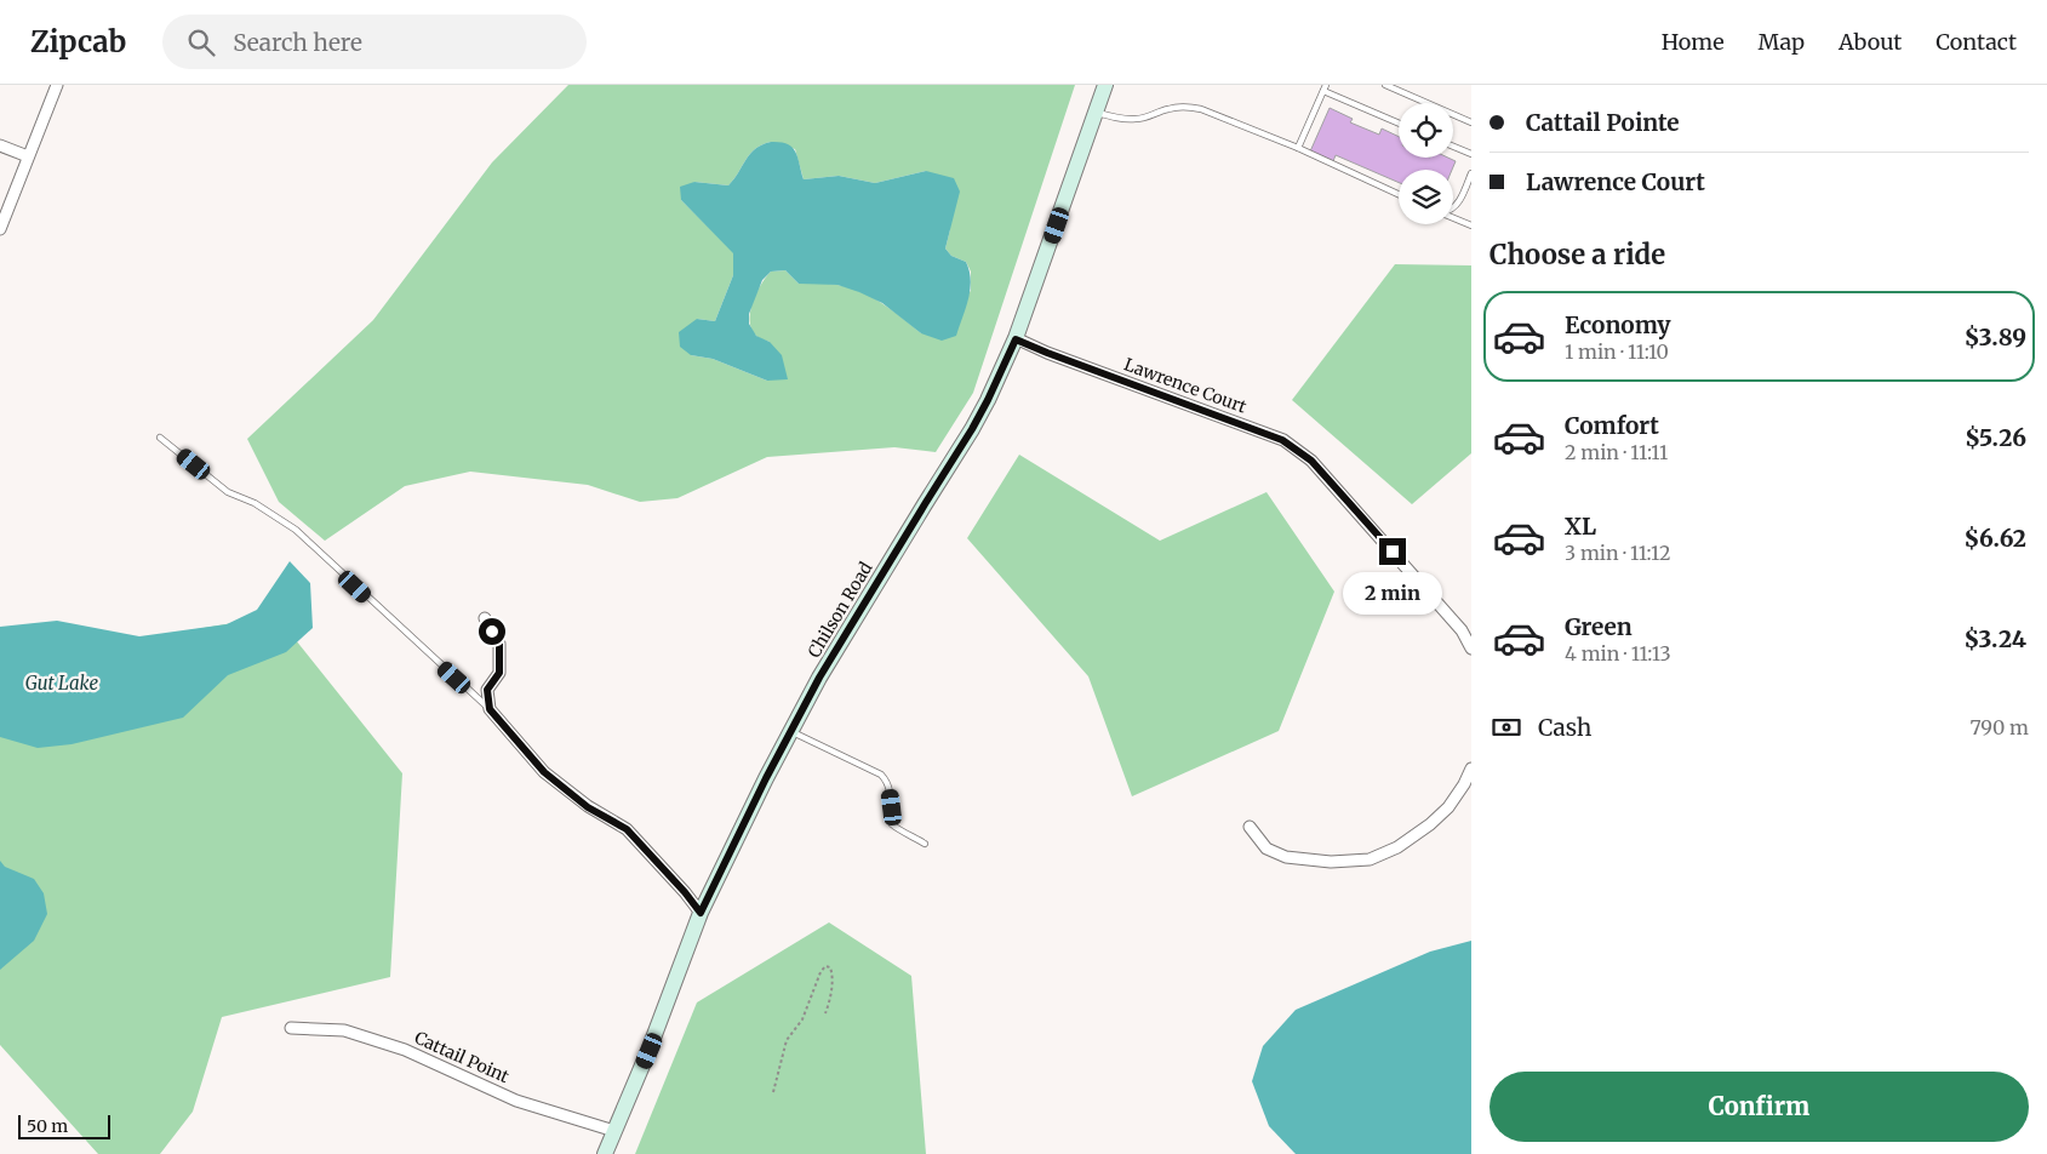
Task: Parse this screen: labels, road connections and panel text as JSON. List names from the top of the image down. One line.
{"streets":{"street":["Lawrence Court","Chilson Road","Cattail Point"]},"crossings":[["Lawrence Court","Chilson Road"],["Chilson Road","Cattail Point"]],"water":["Gut Lake"],"scale_bar":"50 m","page":{"header":"Zipcab","search":"Search here","nav":["Home","Map","About","Contact"],"banner":["Cattail Pointe","Lawrence Court"],"heading":"Choose a ride","list":[{"name":"Economy","note":"1 min · 11:10","value":"$3.89"},{"name":"Comfort","note":"2 min · 11:11","value":"$5.26"},{"name":"XL","note":"3 min · 11:12","value":"$6.62"},{"name":"Green","note":"4 min · 11:13","value":"$3.24"}],"bubble":"2 min","pay":["Cash","790 m"],"buttons":"Confirm","scale":"50 m"}}
